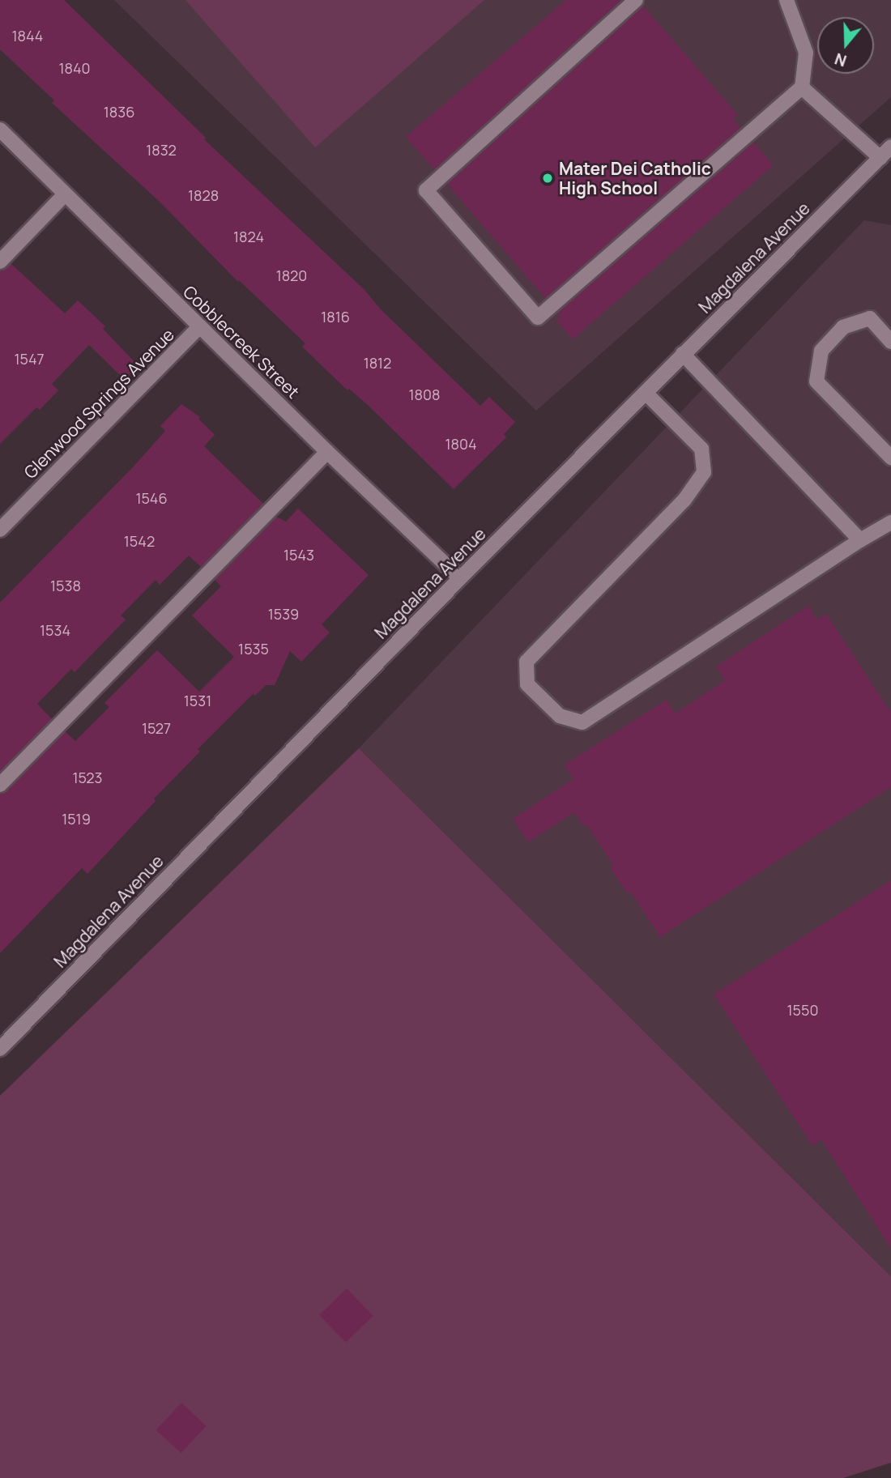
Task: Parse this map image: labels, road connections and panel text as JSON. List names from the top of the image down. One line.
{"streets":{"street":["Magdalena Avenue","Cobblecreek Street","Glenwood Springs Avenue"]},"crossings":[["Magdalena Avenue","Cobblecreek Street"],["Cobblecreek Street","Glenwood Springs Avenue"]],"places":["Mater Dei Catholic High School"],"house_numbers":["1844","1840","1836","1832","1828","1824","1820","1816","1547","1812","1808","1804","1546","1542","1543","1538","1539","1534","1535","1531","1527","1523","1519","1550"],"north":"bottom"}
